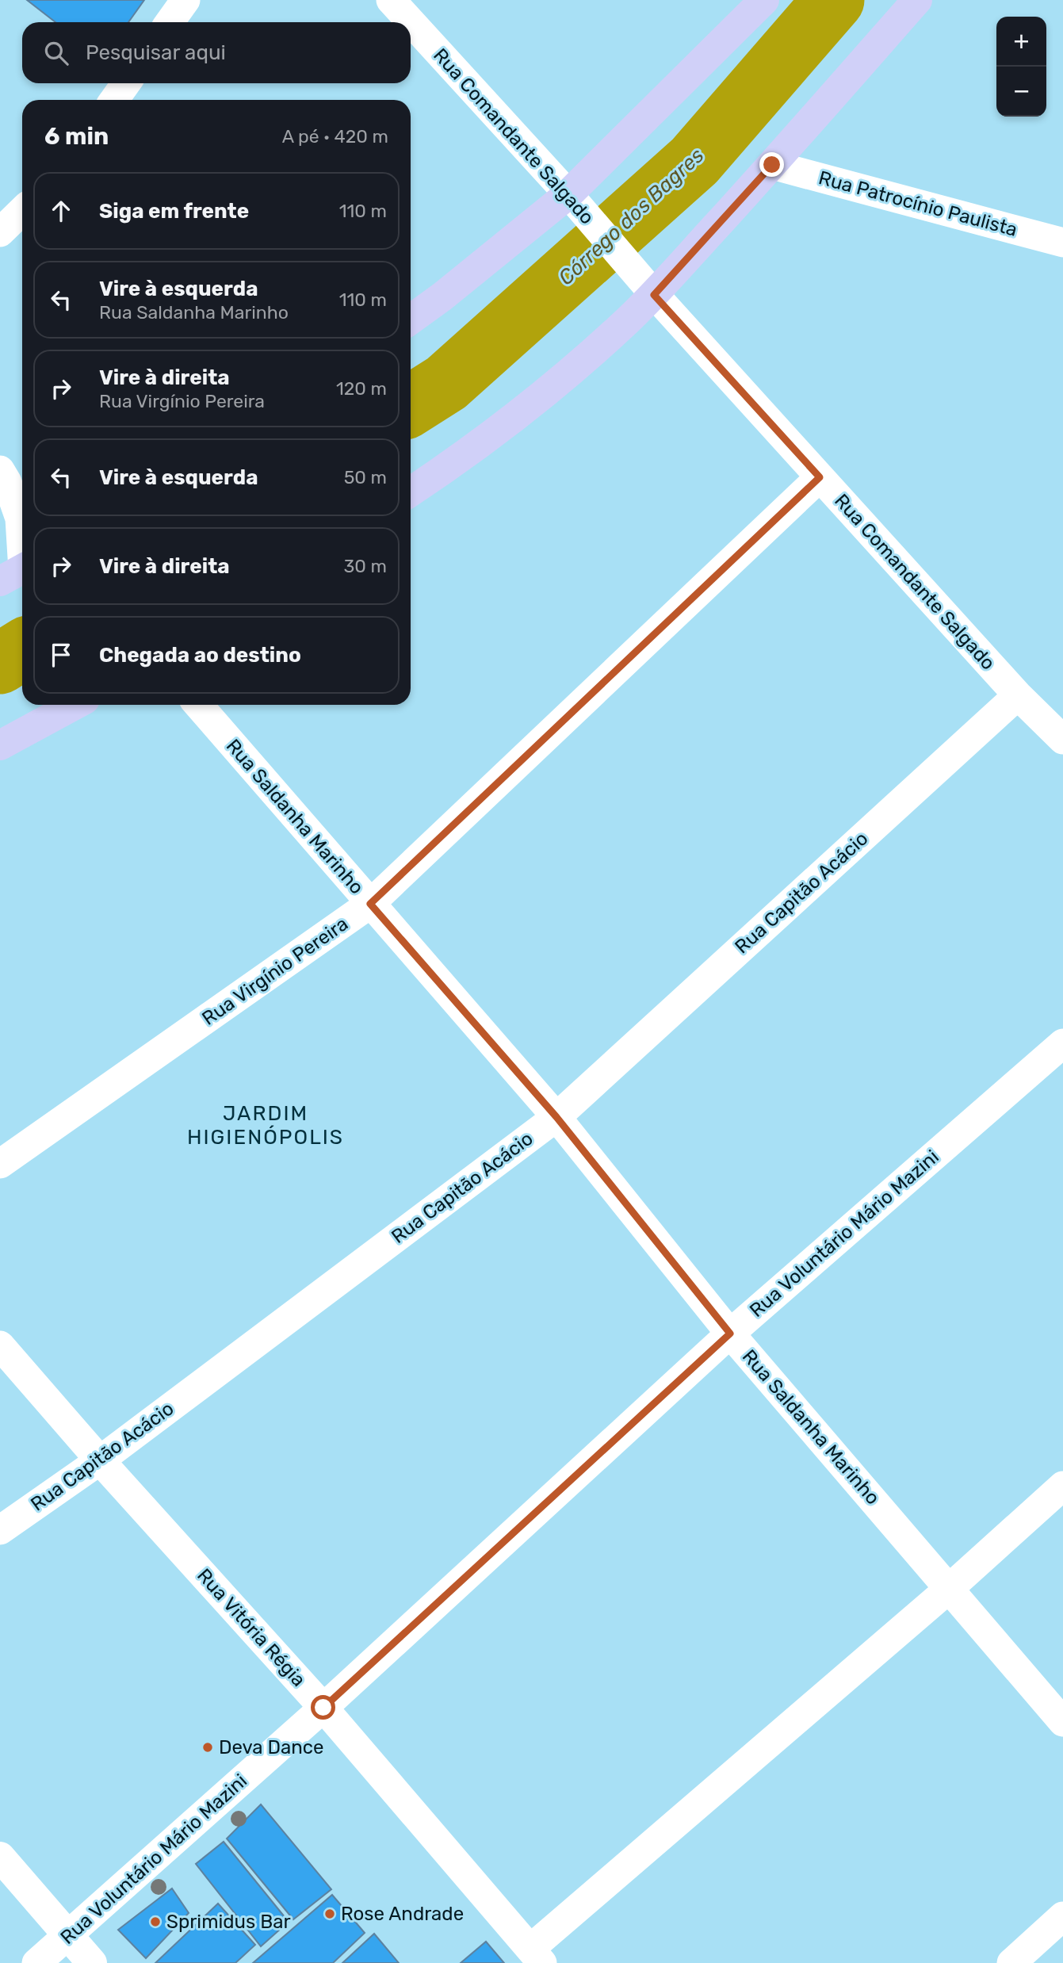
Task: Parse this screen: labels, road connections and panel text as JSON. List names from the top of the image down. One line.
{"streets":{"street":["Rua Comandante Salgado","Rua Patrocínio Paulista","Rua Saldanha Marinho","Rua Capitão Acácio","Rua Virgínio Pereira","Rua Voluntário Mário Mazini","Rua Vitória Régia"]},"crossings":[["Rua Comandante Salgado","Rua Capitão Acácio"],["Rua Comandante Salgado","Rua Virgínio Pereira"],["Rua Saldanha Marinho","Rua Capitão Acácio"],["Rua Saldanha Marinho","Rua Virgínio Pereira"],["Rua Saldanha Marinho","Rua Voluntário Mário Mazini"],["Rua Capitão Acácio","Rua Vitória Régia"],["Rua Voluntário Mário Mazini","Rua Vitória Régia"]],"districts":["JARDIM HIGIENÓPOLIS"],"water":["Córrego dos Bagres"],"places":["Deva Dance","Rose Andrade","Sprimidus Bar"],"page":{"map_buttons":["+","−"],"search":"Pesquisar aqui","heading":["6 min","A pé · 420 m"],"list":[["Siga em frente","110 m"],["Vire à esquerda","Rua Saldanha Marinho","110 m"],["Vire à direita","Rua Virgínio Pereira","120 m"],["Vire à esquerda","50 m"],["Vire à direita","30 m"],"Chegada ao destino"]}}
